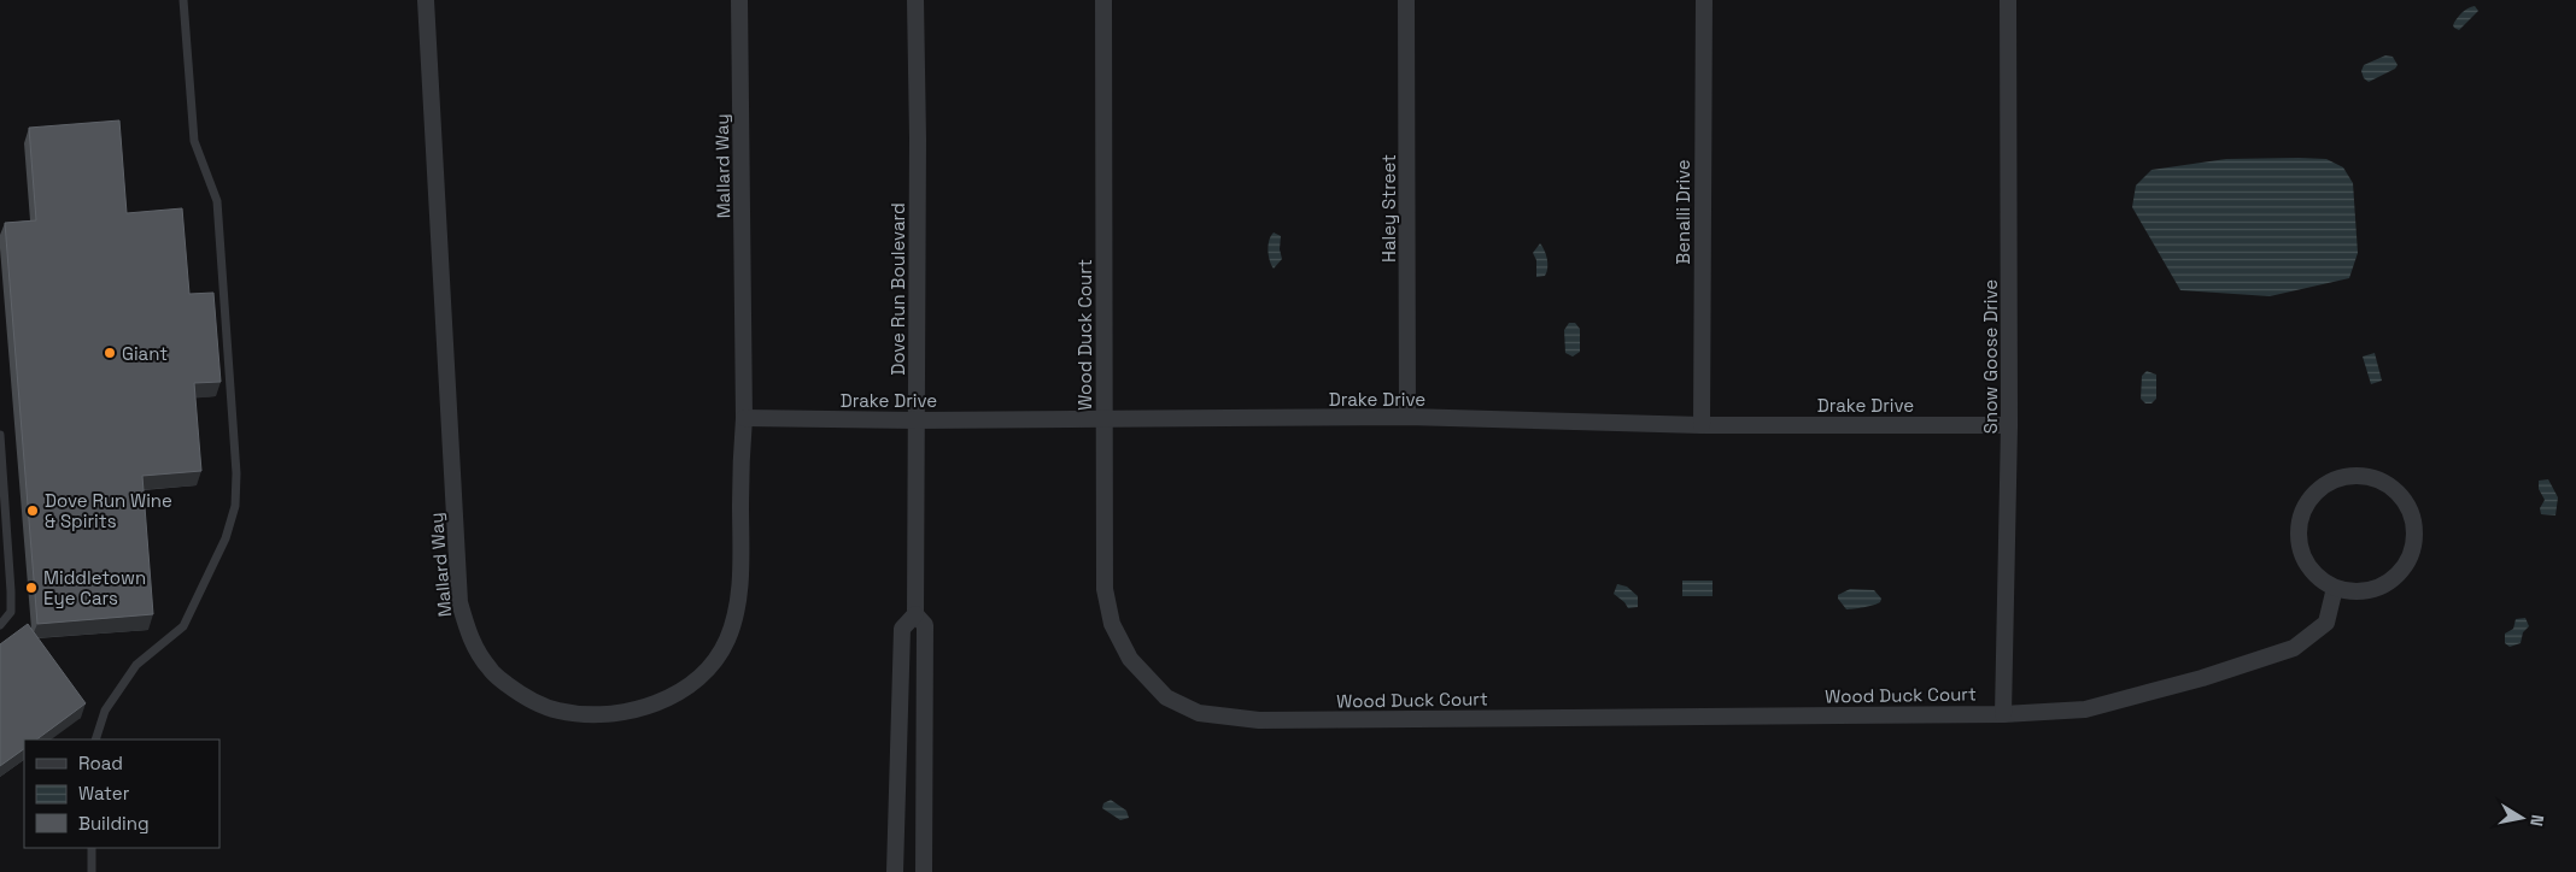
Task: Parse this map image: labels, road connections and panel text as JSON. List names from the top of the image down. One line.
{"streets":{"street":["Mallard Way","Haley Street","Benalli Drive","Dove Run Boulevard","Wood Duck Court","Snow Goose Drive","Drake Drive"]},"crossings":[["Mallard Way","Drake Drive"],["Haley Street","Drake Drive"],["Benalli Drive","Drake Drive"],["Dove Run Boulevard","Drake Drive"],["Wood Duck Court","Snow Goose Drive"],["Wood Duck Court","Drake Drive"],["Snow Goose Drive","Drake Drive"]],"places":["Giant","Dove Run Wine & Spirits","Middletown Eye Cars"],"legend":["Road","Water","Building"],"north":"right"}
